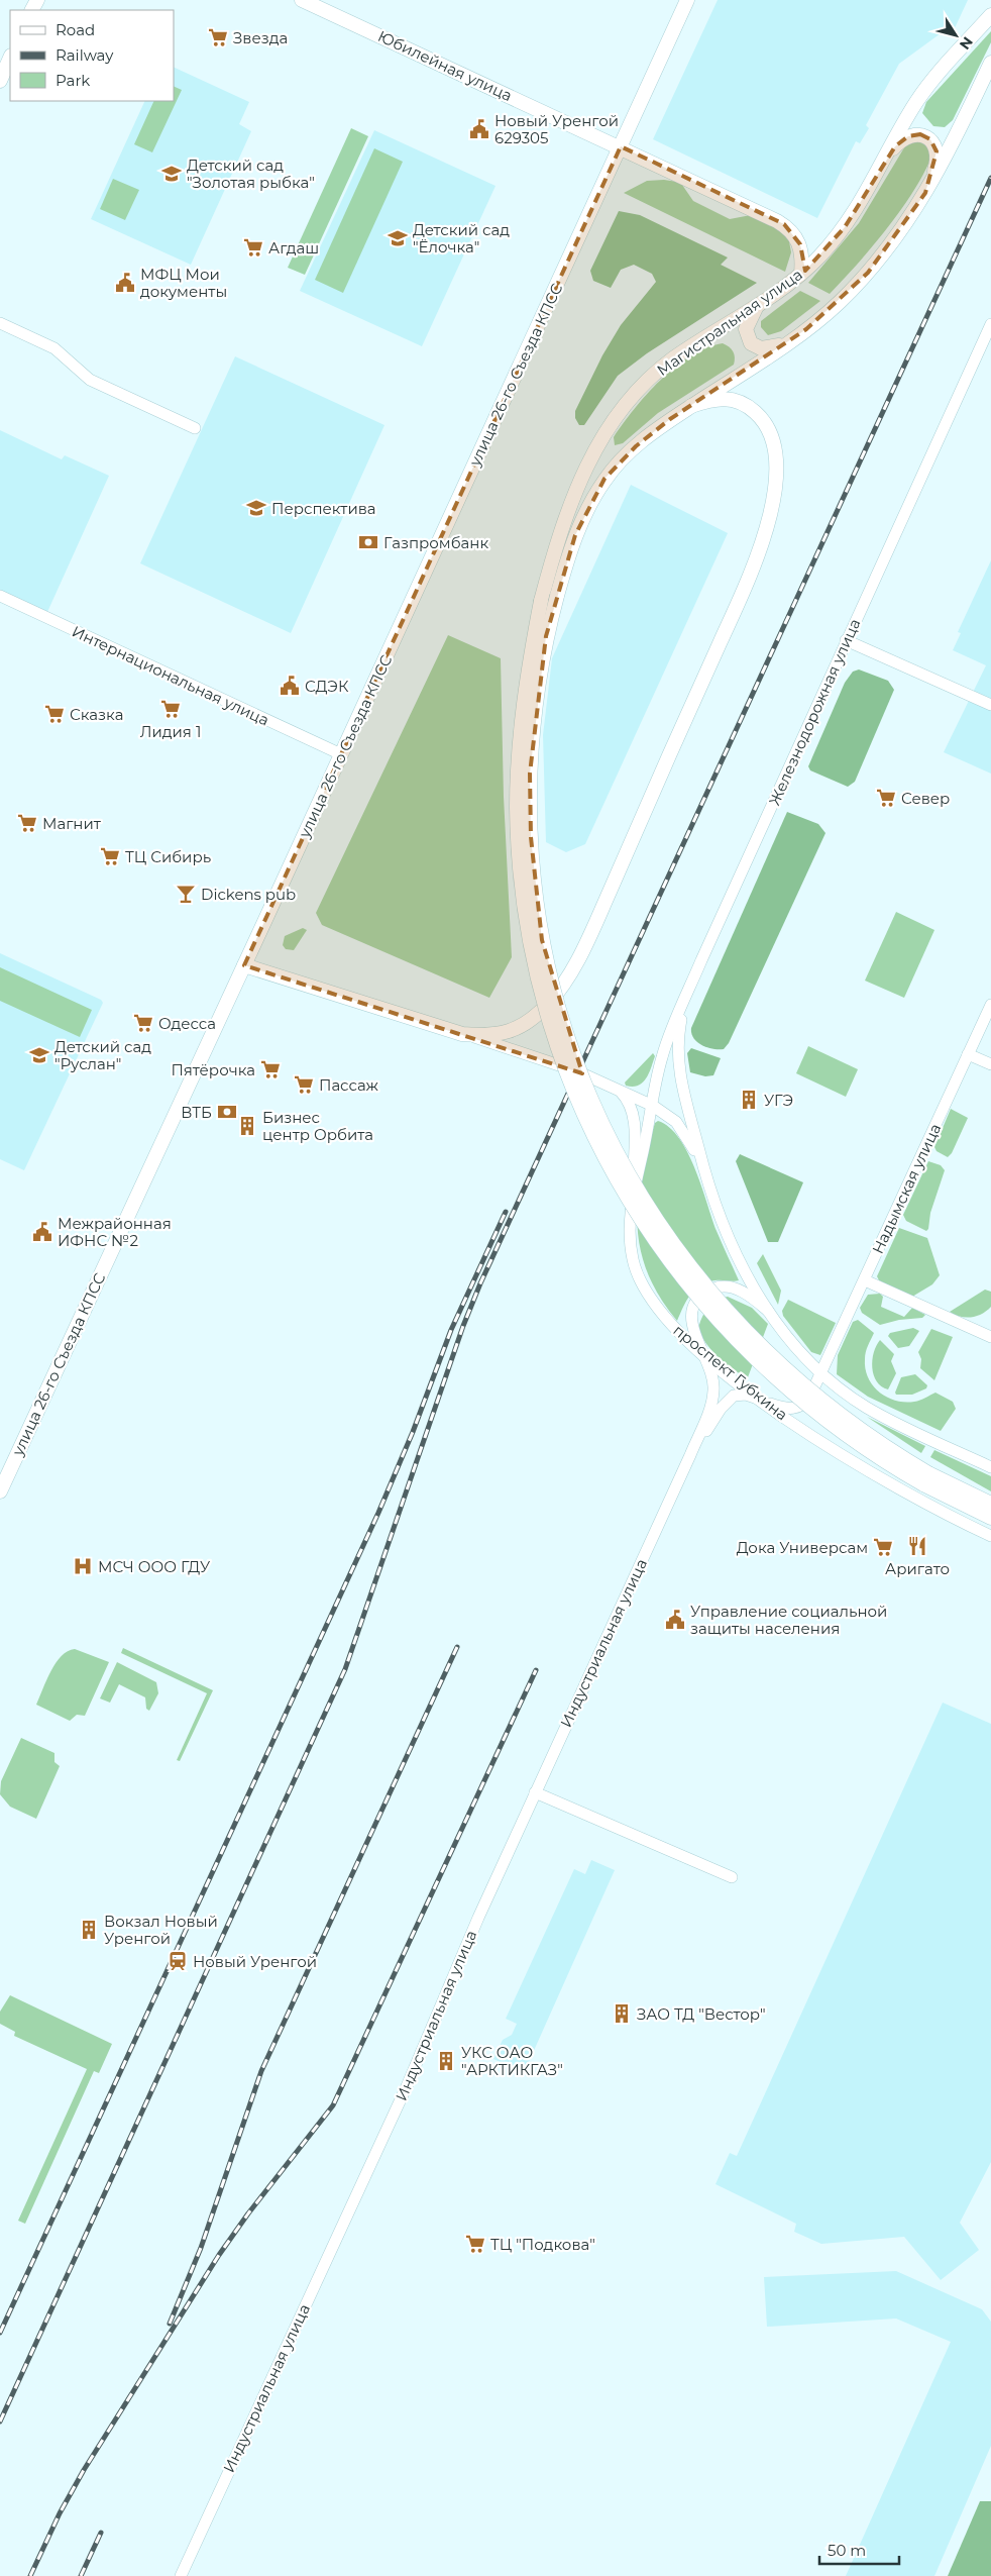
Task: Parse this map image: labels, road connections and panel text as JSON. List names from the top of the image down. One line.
{"streets":{"main road":["Юбилейная улица","Магистральная улица","улица 26-го Съезда КПСС"],"street":["Интернациональная улица","Железнодорожная улица","Надымская улица","проспект Губкина","Индустриальная улица"]},"crossings":[["Юбилейная улица","Магистральная улица"],["Юбилейная улица","улица 26-го Съезда КПСС"],["улица 26-го Съезда КПСС","Интернациональная улица"],["Железнодорожная улица","проспект Губкина"],["Надымская улица","проспект Губкина"],["Надымская улица","Индустриальная улица"],["проспект Губкина","Индустриальная улица"]],"places":{"supermarket":["Звезда","Агдаш","Лидия 1","Сказка","Север","Магнит","ТЦ Сибирь","Одесса","Пятёрочка","Пассаж","Дока Универсам","ТЦ \"Подкова\""],"public building":["Новый Уренгой 629305","МФЦ Мои документы","СДЭК","Межрайонная ИФНС №2","Управление социальной защиты населения"],"school or university":["Детский сад \"Золотая рыбка\"","Детский сад \"Ёлочка\"","Перспектива","Детский сад \"Руслан\""],"bank":["Газпромбанк","ВТБ"],"bar":["Dickens pub"],"building":["УГЭ","Бизнес центр Орбита","Вокзал Новый Уренгой","ЗАО ТД \"Вестор\"","УКС ОАО \"АРКТИКГАЗ\""],"restaurant":["Аригато"],"hospital":["МСЧ ООО ГДУ"],"station":["Новый Уренгой"]},"legend":["Road","Railway","Park"],"scale_bar":"50 m","north":"bottom right"}
